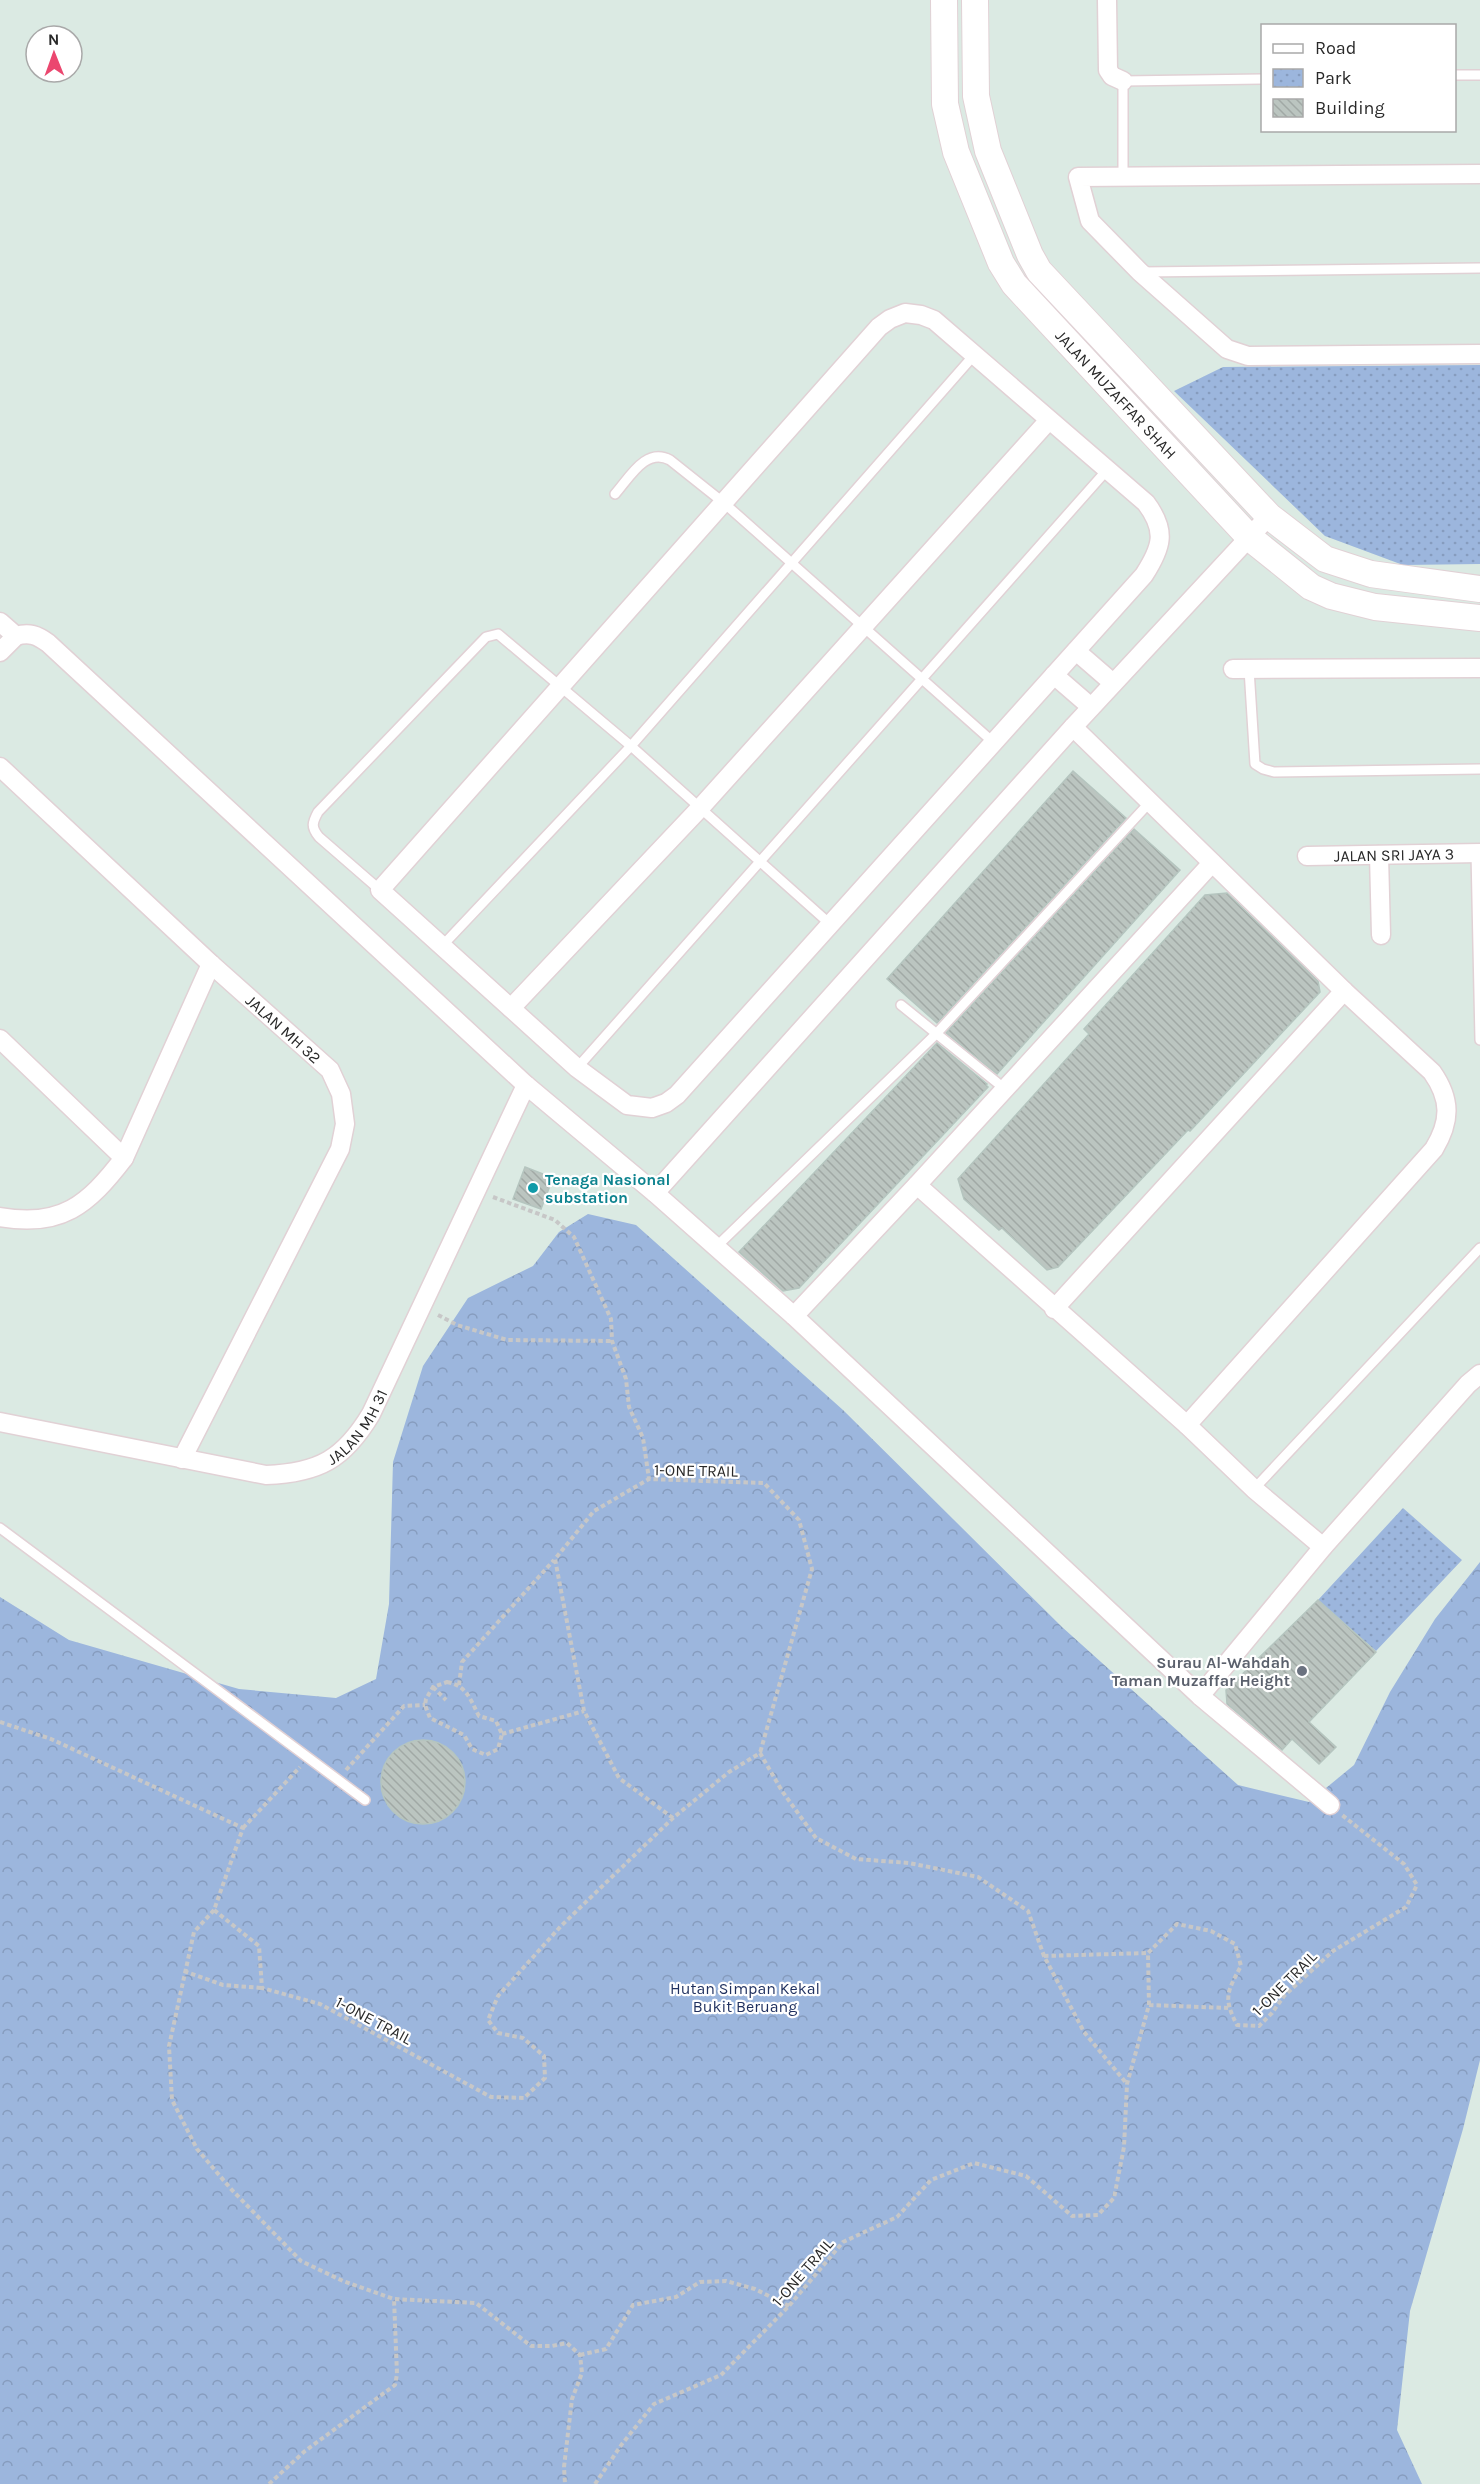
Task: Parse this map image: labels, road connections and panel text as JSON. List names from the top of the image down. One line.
{"streets":{"main road":["JALAN MUZAFFAR SHAH"],"street":["JALAN SRI JAYA 3","JALAN MH 32","JALAN MH 31"],"path":["1-ONE TRAIL"]},"crossings":[["JALAN MH 32","JALAN MH 31"]],"parks":["Hutan Simpan Kekal Bukit Beruang"],"places":["Tenaga Nasional substation","Surau Al-Wahdah Taman Muzaffar Height"],"legend":["Road","Park","Building"],"north":"top"}
